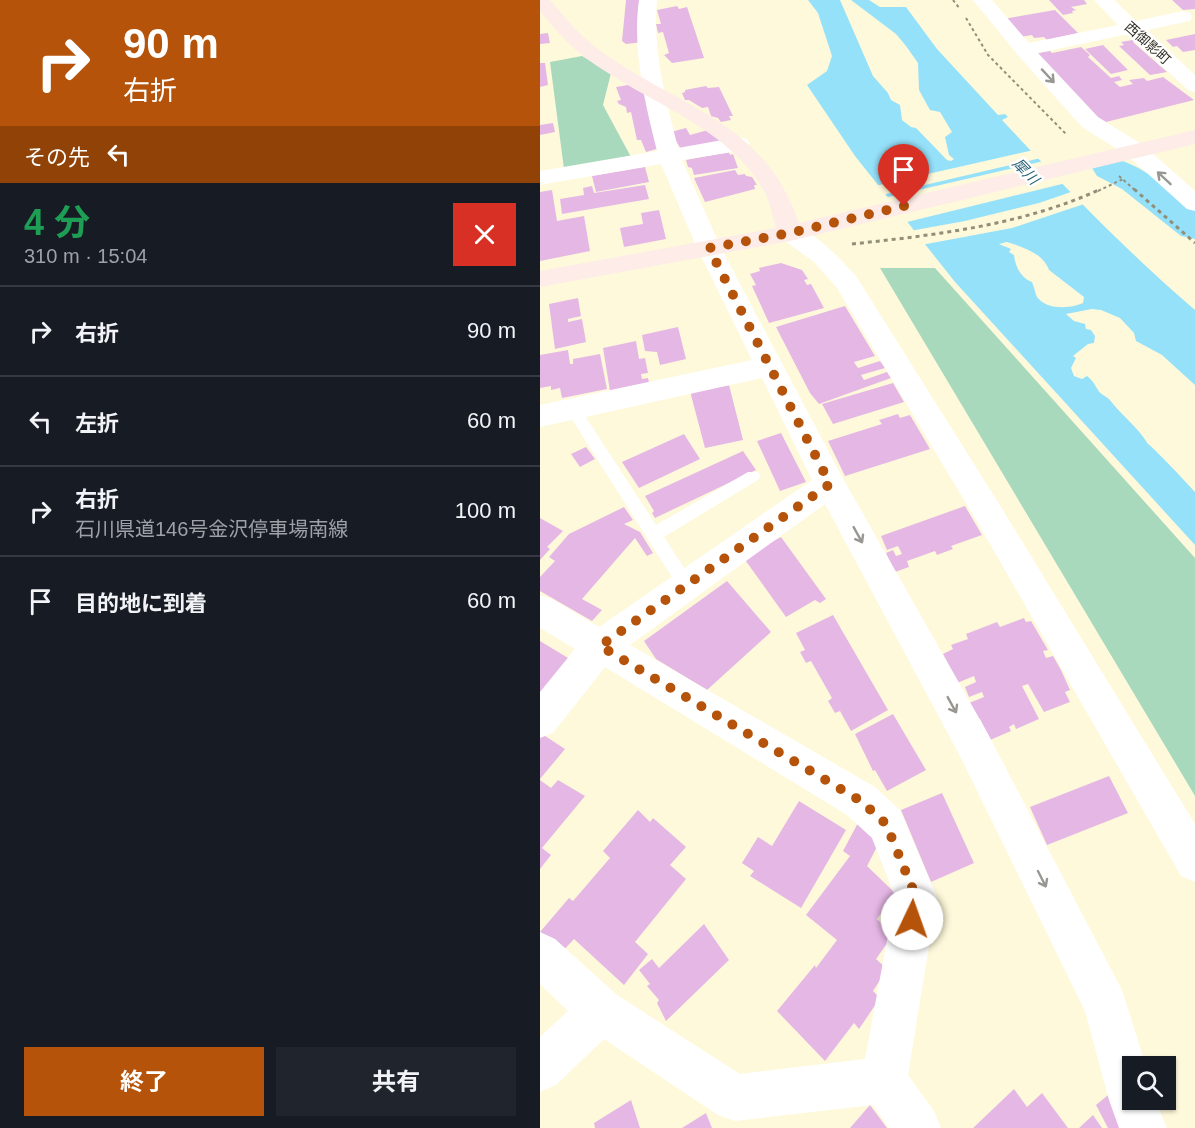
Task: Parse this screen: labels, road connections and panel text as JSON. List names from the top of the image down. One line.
{"streets":{"street":["西御影町"]},"water":["犀川"],"page":{"turn":["90 m","右折"],"then":"その先","heading":["4 分","310 m · 15:04"],"list":[{"name":"右折","value":"90 m"},{"name":"左折","value":"60 m"},{"name":"右折","note":"石川県道146号金沢停車場南線","value":"100 m"},{"name":"目的地に到着","value":"60 m"}],"buttons":["終了","共有"]}}
